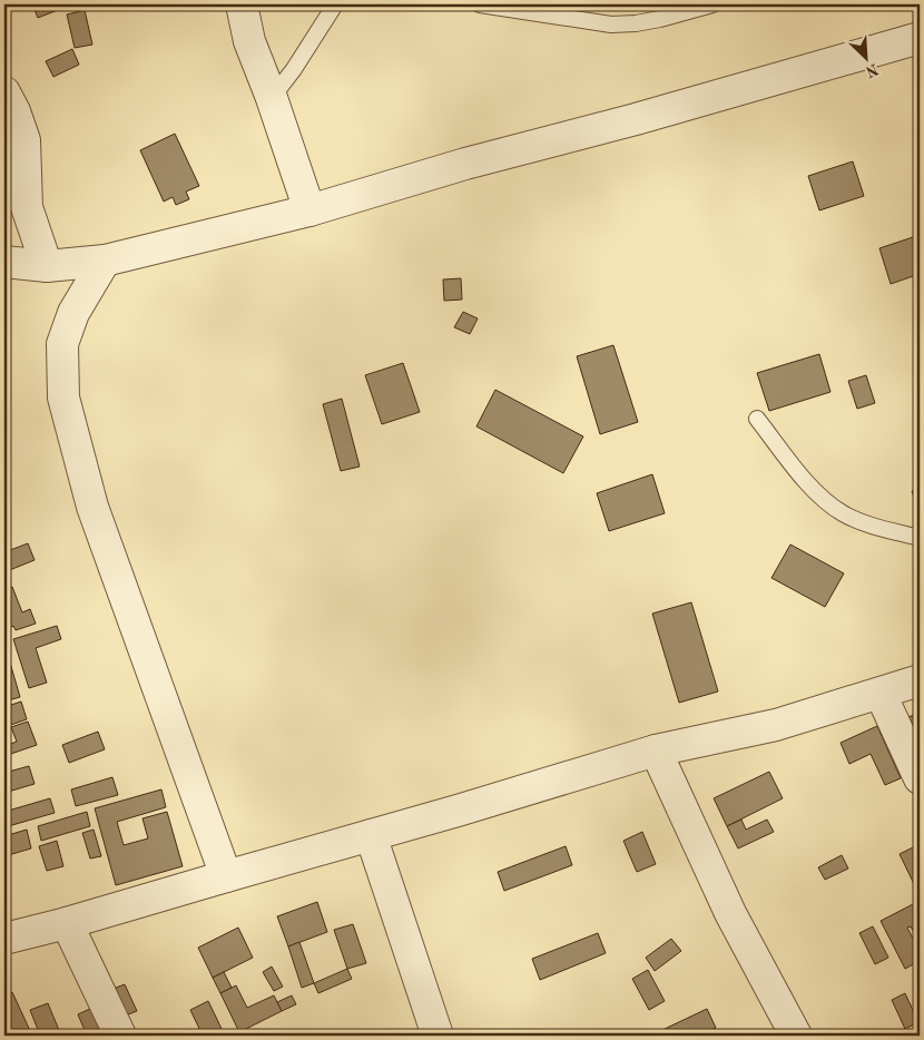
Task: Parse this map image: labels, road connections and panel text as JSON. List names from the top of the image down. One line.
{"north":"bottom right"}
